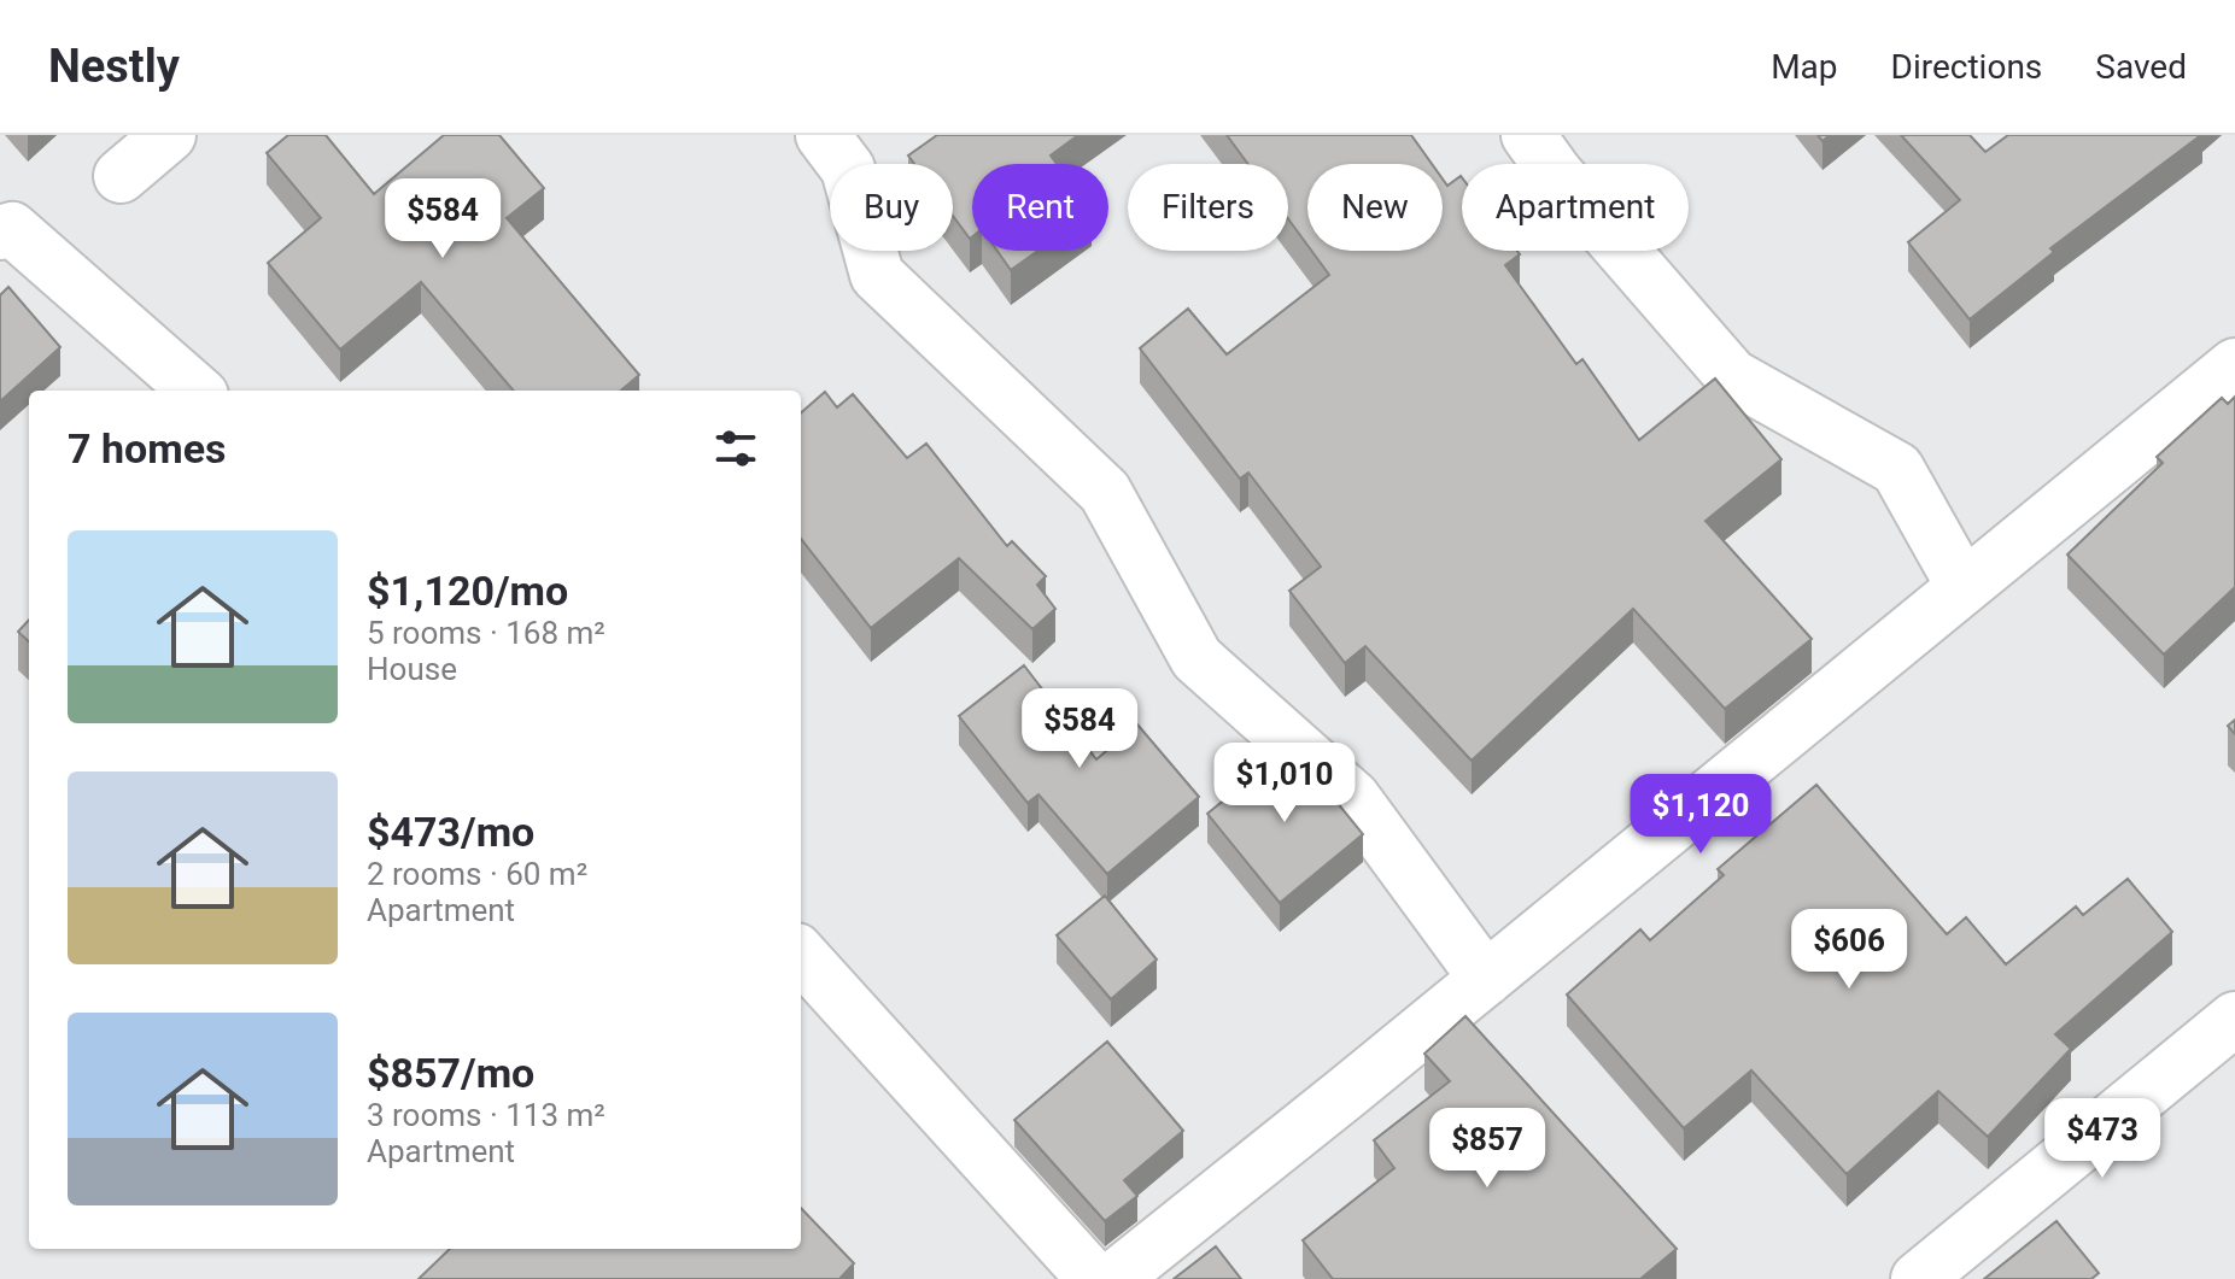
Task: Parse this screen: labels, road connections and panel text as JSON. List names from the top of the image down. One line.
{"page":{"header":"Nestly","nav":["Map","Directions","Saved"],"chip":["Buy","Rent","Filters","New","Apartment"],"price":["$584","$584","$1,010","$1,120","$606","$473","$857"],"heading":"7 homes","list":[{"name":"$1,120/mo","note":"5 rooms · 168 m² · House"},{"name":"$473/mo","note":"2 rooms · 60 m² · Apartment"},{"name":"$857/mo","note":"3 rooms · 113 m² · Apartment"}]}}
